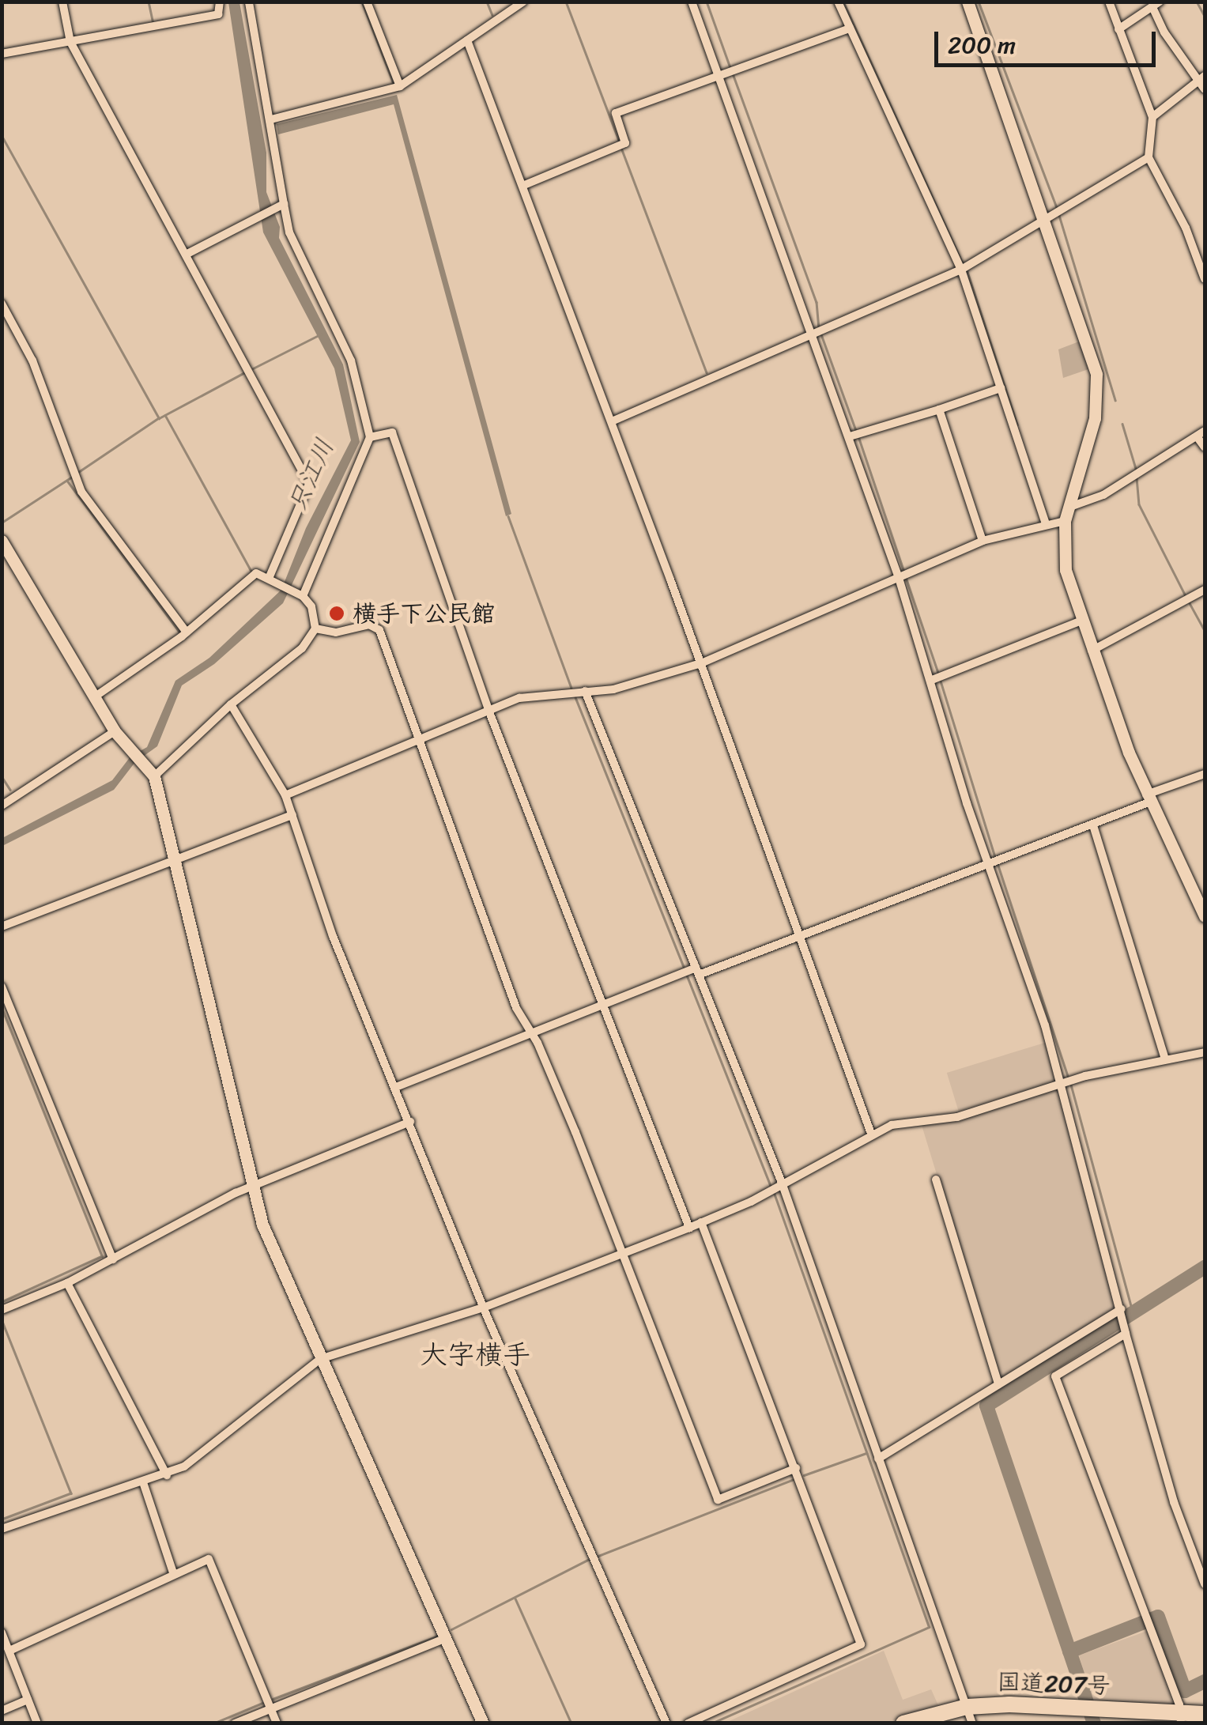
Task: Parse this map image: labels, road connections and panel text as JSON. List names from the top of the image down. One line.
{"streets":{"highway":["国道207号"]},"districts":["大字横手"],"water":["只江川"],"places":["横手下公民館"],"scale_bar":"200 m"}
